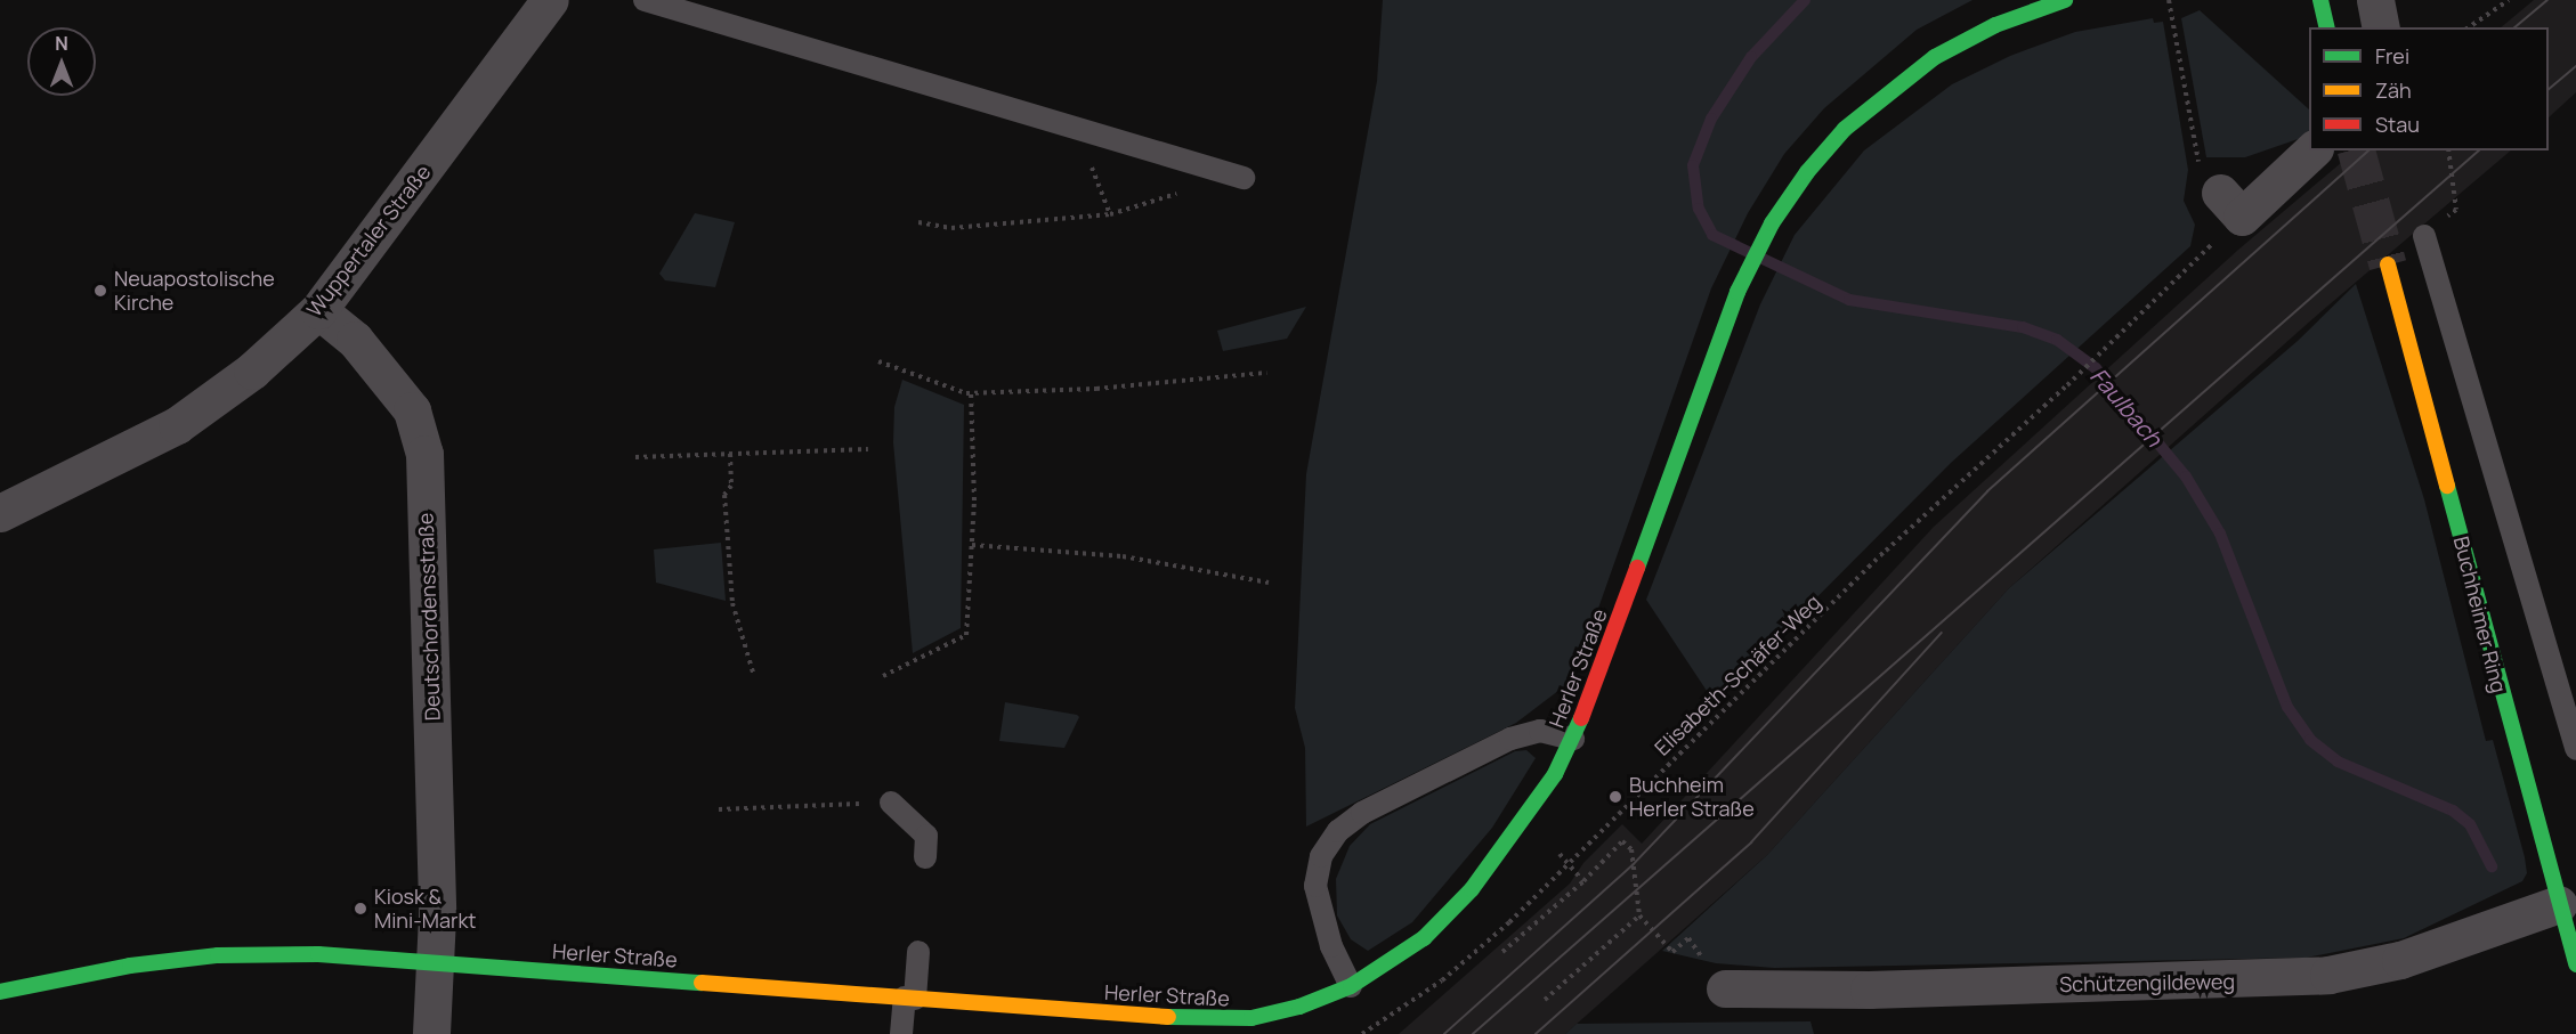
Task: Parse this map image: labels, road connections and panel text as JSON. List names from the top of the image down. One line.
{"streets":{"street":["Wuppertaler Straße","Buchheimer Ring","Deutschordensstraße","Herler Straße","Schützengildeweg"],"path":["Elisabeth-Schäfer-Weg"]},"crossings":[["Wuppertaler Straße","Deutschordensstraße"],["Buchheimer Ring","Schützengildeweg"],["Deutschordensstraße","Herler Straße"]],"water":["Faulbach"],"places":["Neuapostolische Kirche","Buchheim Herler Straße","Kiosk & Mini-Markt"],"legend":["Frei","Zäh","Stau"],"north":"top"}
